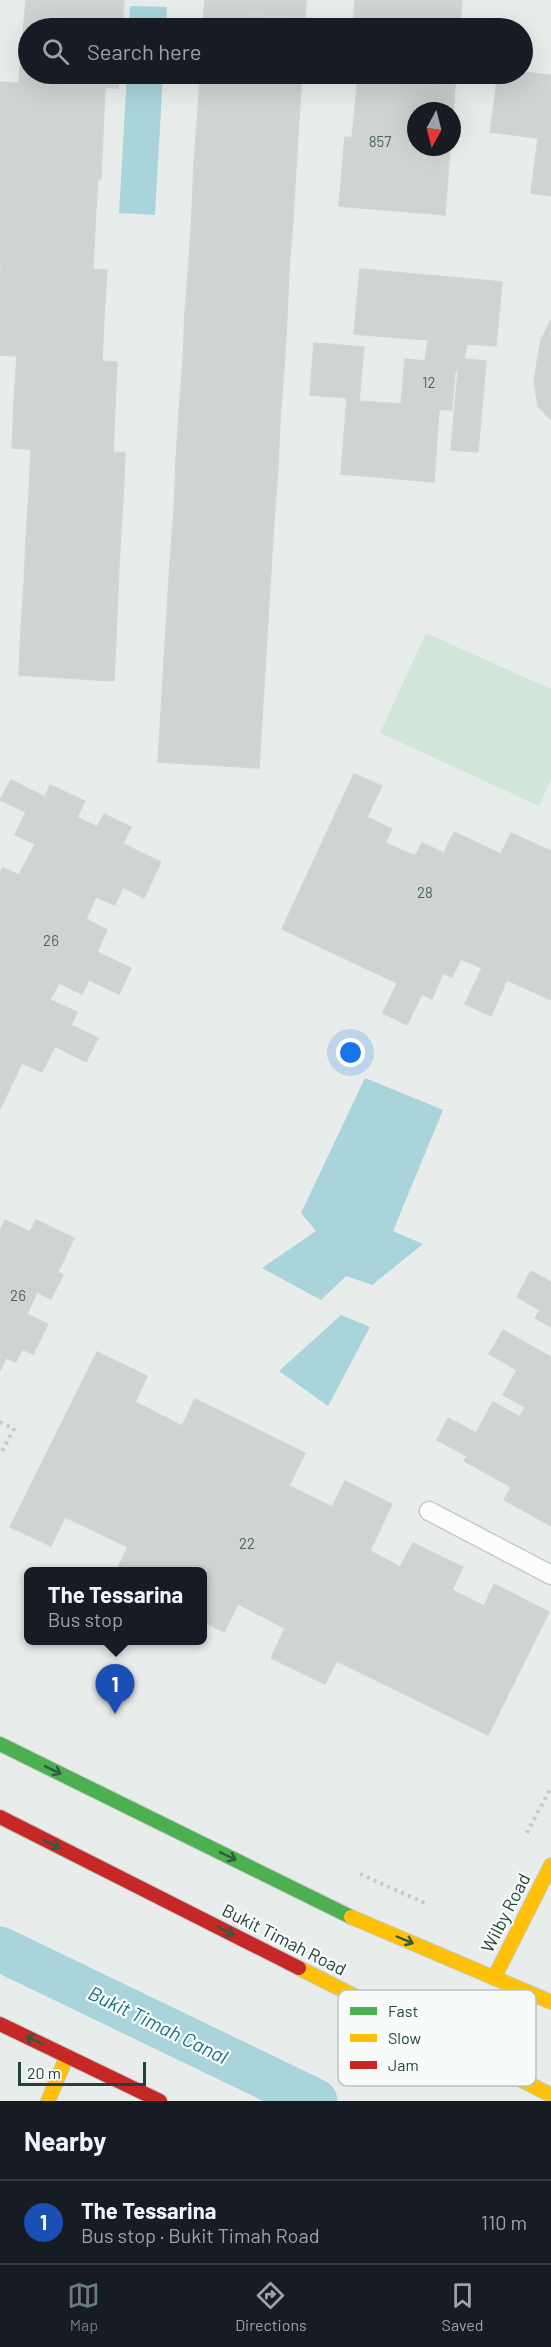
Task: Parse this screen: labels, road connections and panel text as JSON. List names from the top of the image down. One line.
{"streets":{"main road":["Wilby Road","Bukit Timah Road"]},"water":["Bukit Timah Canal"],"house_numbers":["857","12","28","26","26","22"],"legend":["Fast","Slow","Jam"],"scale_bar":"20 m","north":"bottom","page":{"search":"Search here","popup":["The Tessarina","Bus stop"],"pins":"1","scale":"20 m","heading":"Nearby","list":[{"mark":"1","name":"The Tessarina","note":"Bus stop · Bukit Timah Road","value":"110 m"}],"nav":["Map","Directions","Saved"]}}
